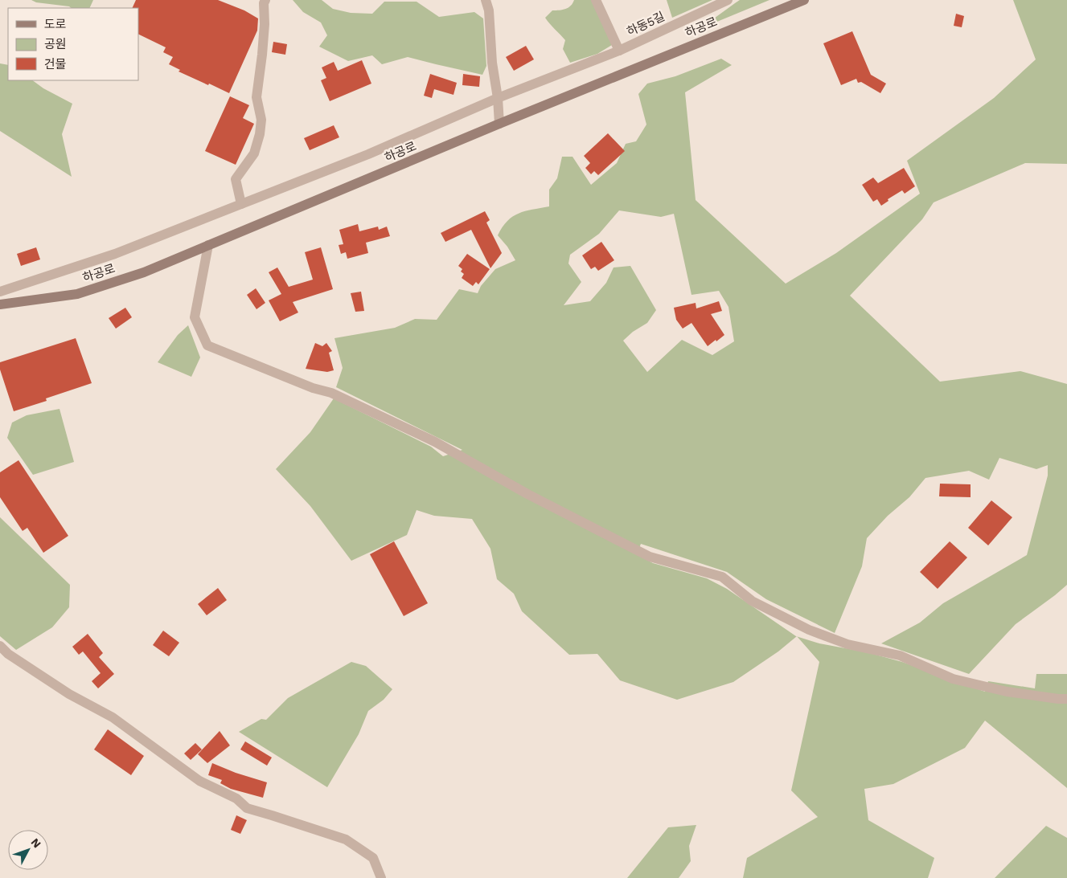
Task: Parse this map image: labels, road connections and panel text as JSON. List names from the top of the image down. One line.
{"streets":{"main road":["하공로"],"street":["하동5길"]},"legend":["도로","공원","건물"],"north":"top right"}
